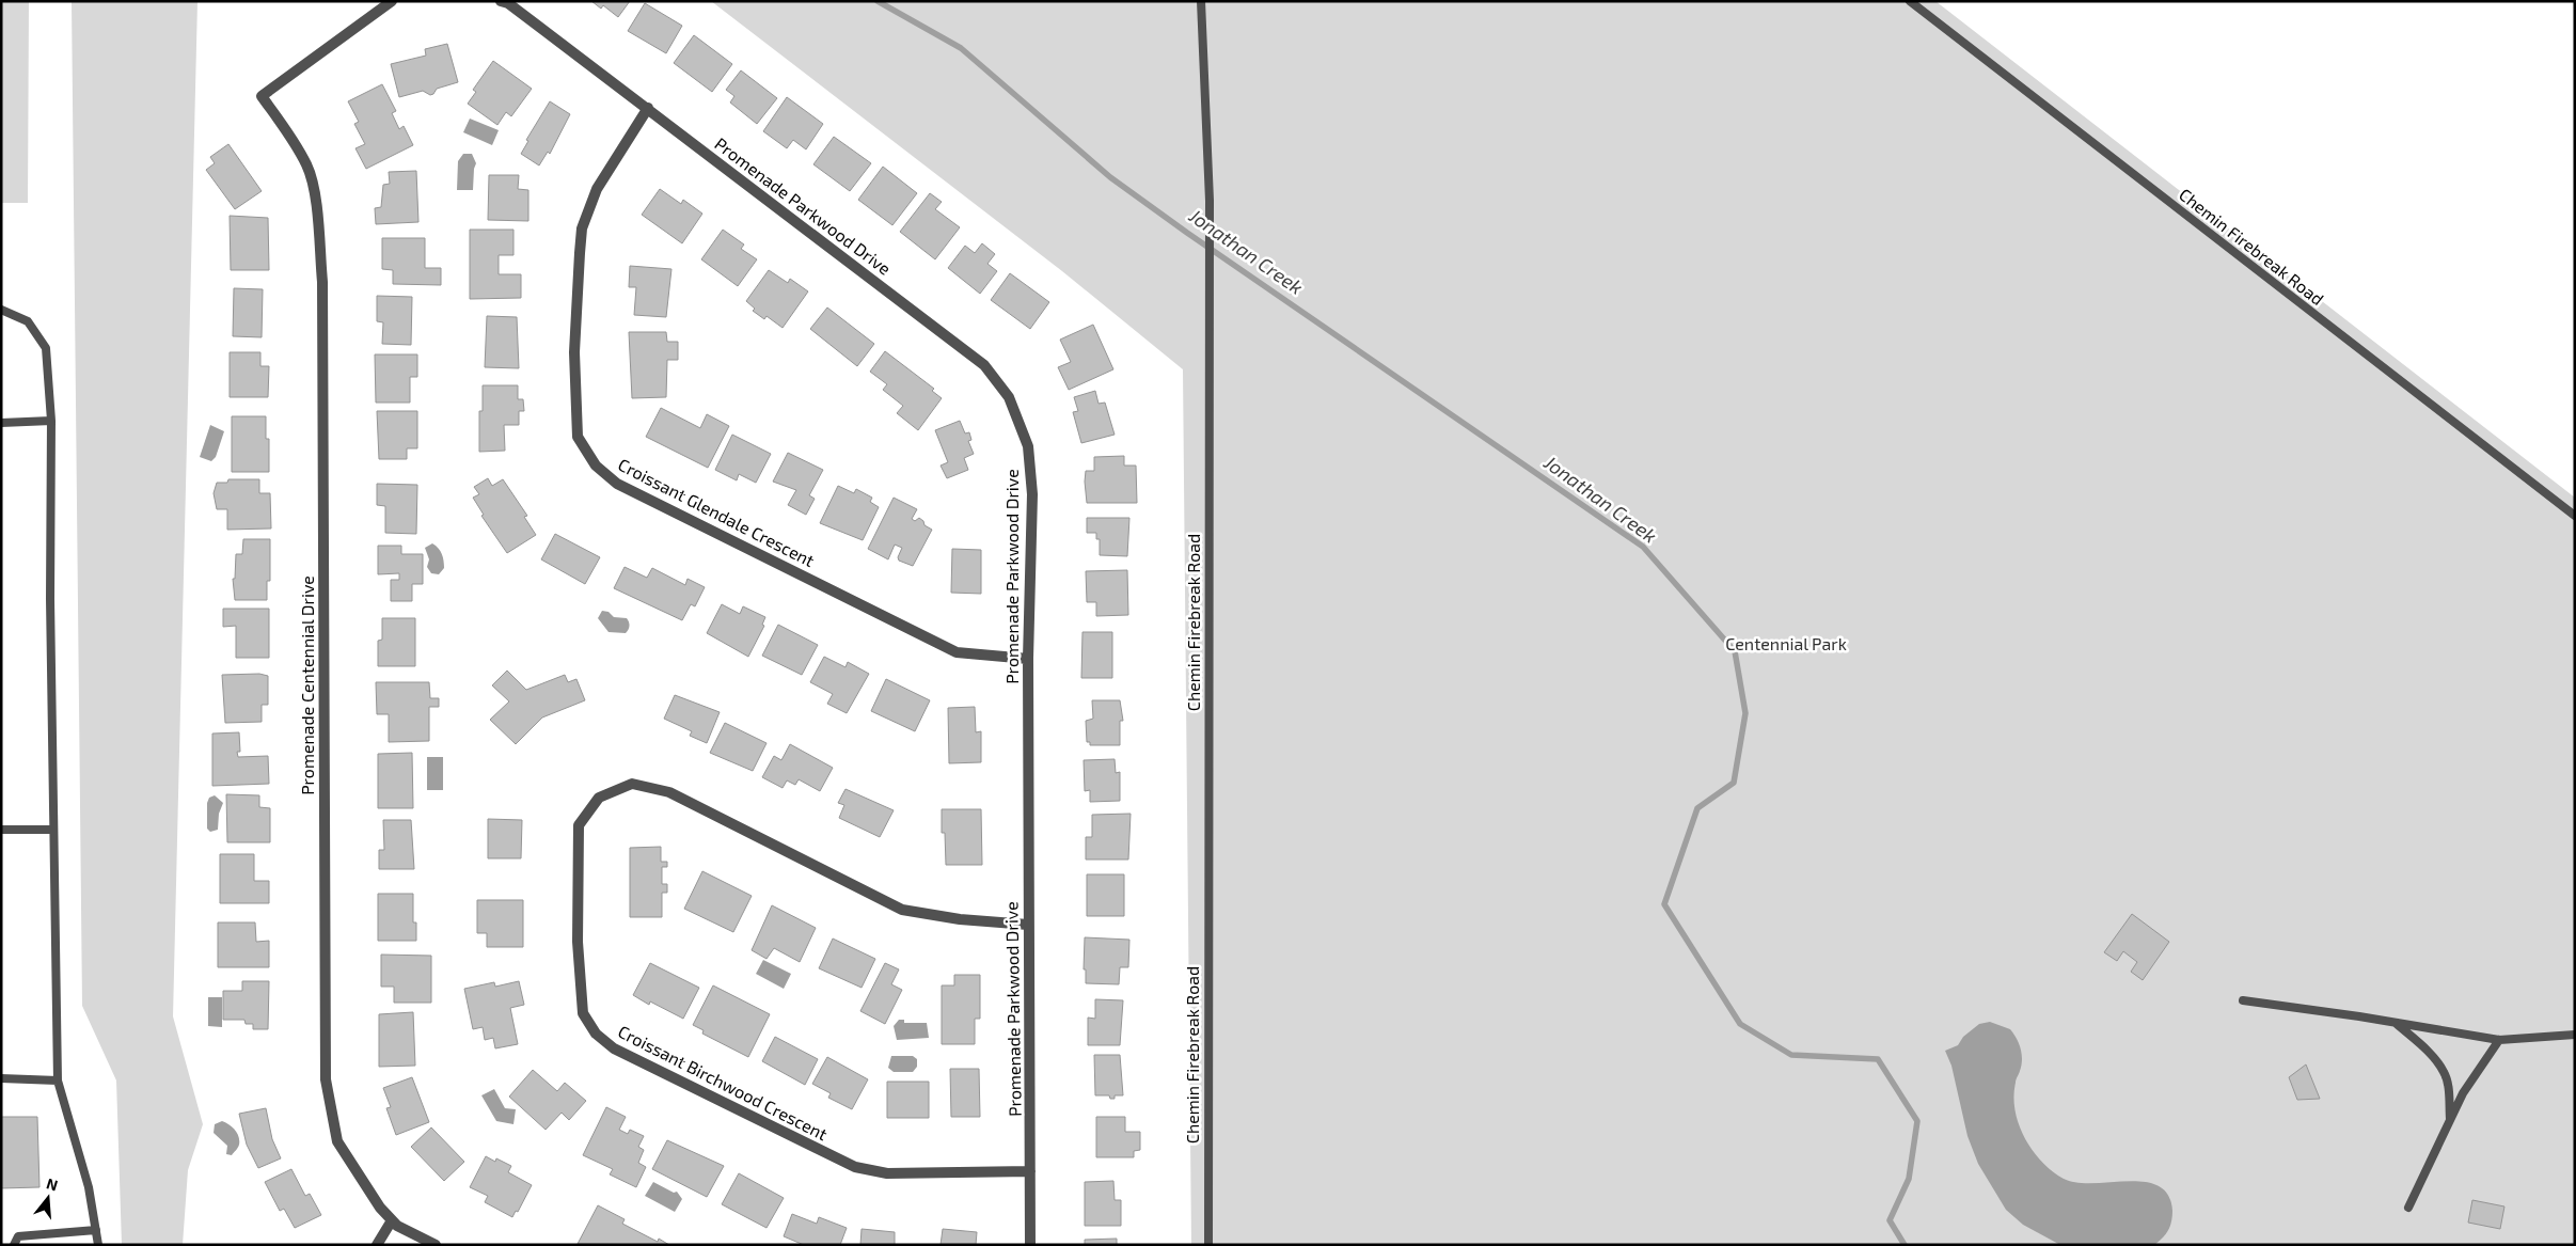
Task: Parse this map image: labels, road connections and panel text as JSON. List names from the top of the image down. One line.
{"streets":{"street":["Promenade Parkwood Drive","Croissant Glendale Crescent","Promenade Centennial Drive","Croissant Birchwood Crescent"],"lane":["Chemin Firebreak Road"]},"crossings":[["Promenade Parkwood Drive","Croissant Glendale Crescent"],["Promenade Parkwood Drive","Croissant Birchwood Crescent"]],"water":["Jonathan Creek"],"parks":["Centennial Park"],"north":"top"}
